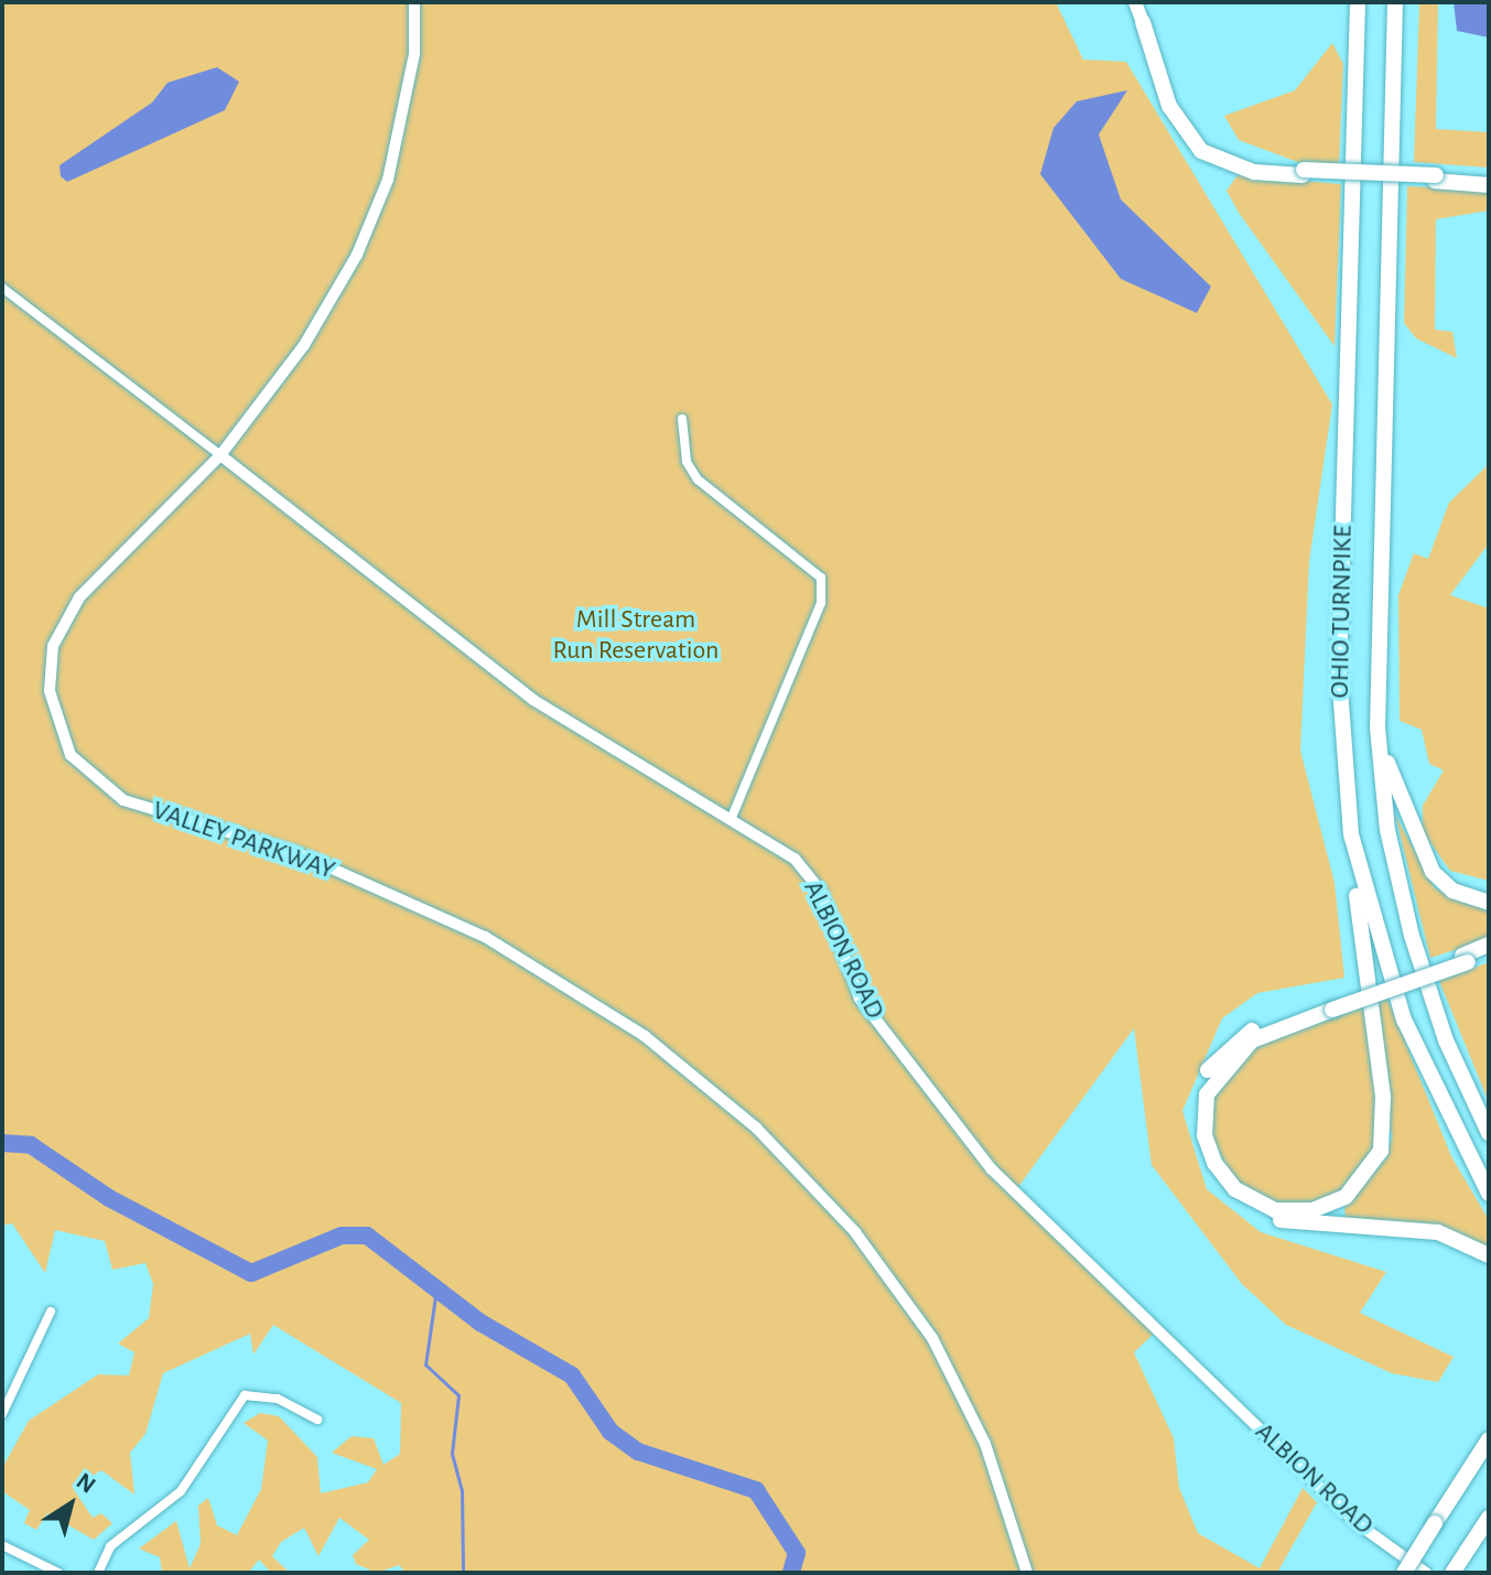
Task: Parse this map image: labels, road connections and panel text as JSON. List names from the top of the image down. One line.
{"streets":{"highway":["OHIO TURNPIKE"],"street":["VALLEY PARKWAY","ALBION ROAD"]},"crossings":[["VALLEY PARKWAY","ALBION ROAD"]],"parks":["Mill Stream Run Reservation"],"north":"top right"}
